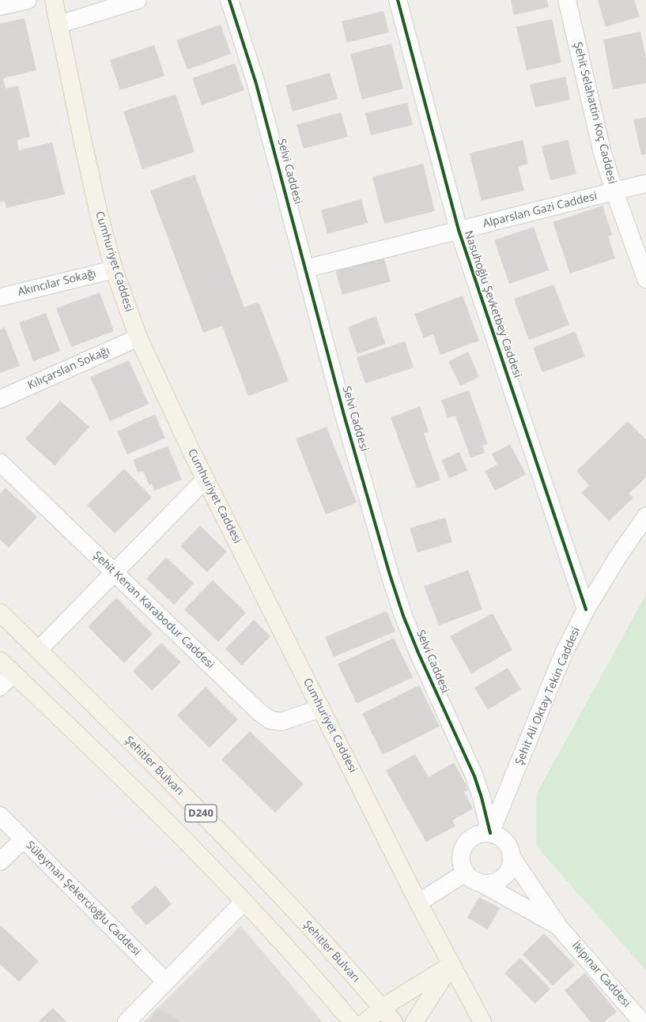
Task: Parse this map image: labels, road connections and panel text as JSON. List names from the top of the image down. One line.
{"streets":{"main road":["Cumhuriyet Caddesi","Şehitler Bulvarı","D240"],"street":["Şehit Selahattin Koç Caddesi","Selvi Caddesi","Alparslan Gazi Caddesi","Akıncılar Sokağı","Nasuhoğlu Şevketbey Caddesi","Kılıçarslan Sokağı","Şehit Kenan Karabodur Caddesi","Şehit Ali Oktay Tekin Caddesi","Süleyman Şekercioğlu Caddesi","İkipınar Caddesi"]},"crossings":[["Şehit Selahattin Koç Caddesi","Alparslan Gazi Caddesi"],["Selvi Caddesi","Alparslan Gazi Caddesi"],["Selvi Caddesi","Şehit Ali Oktay Tekin Caddesi"],["Selvi Caddesi","İkipınar Caddesi"],["Alparslan Gazi Caddesi","Nasuhoğlu Şevketbey Caddesi"],["Cumhuriyet Caddesi","Akıncılar Sokağı"],["Cumhuriyet Caddesi","Kılıçarslan Sokağı"],["Cumhuriyet Caddesi","Şehit Kenan Karabodur Caddesi"],["Nasuhoğlu Şevketbey Caddesi","Şehit Ali Oktay Tekin Caddesi"],["Şehit Ali Oktay Tekin Caddesi","İkipınar Caddesi"]]}
